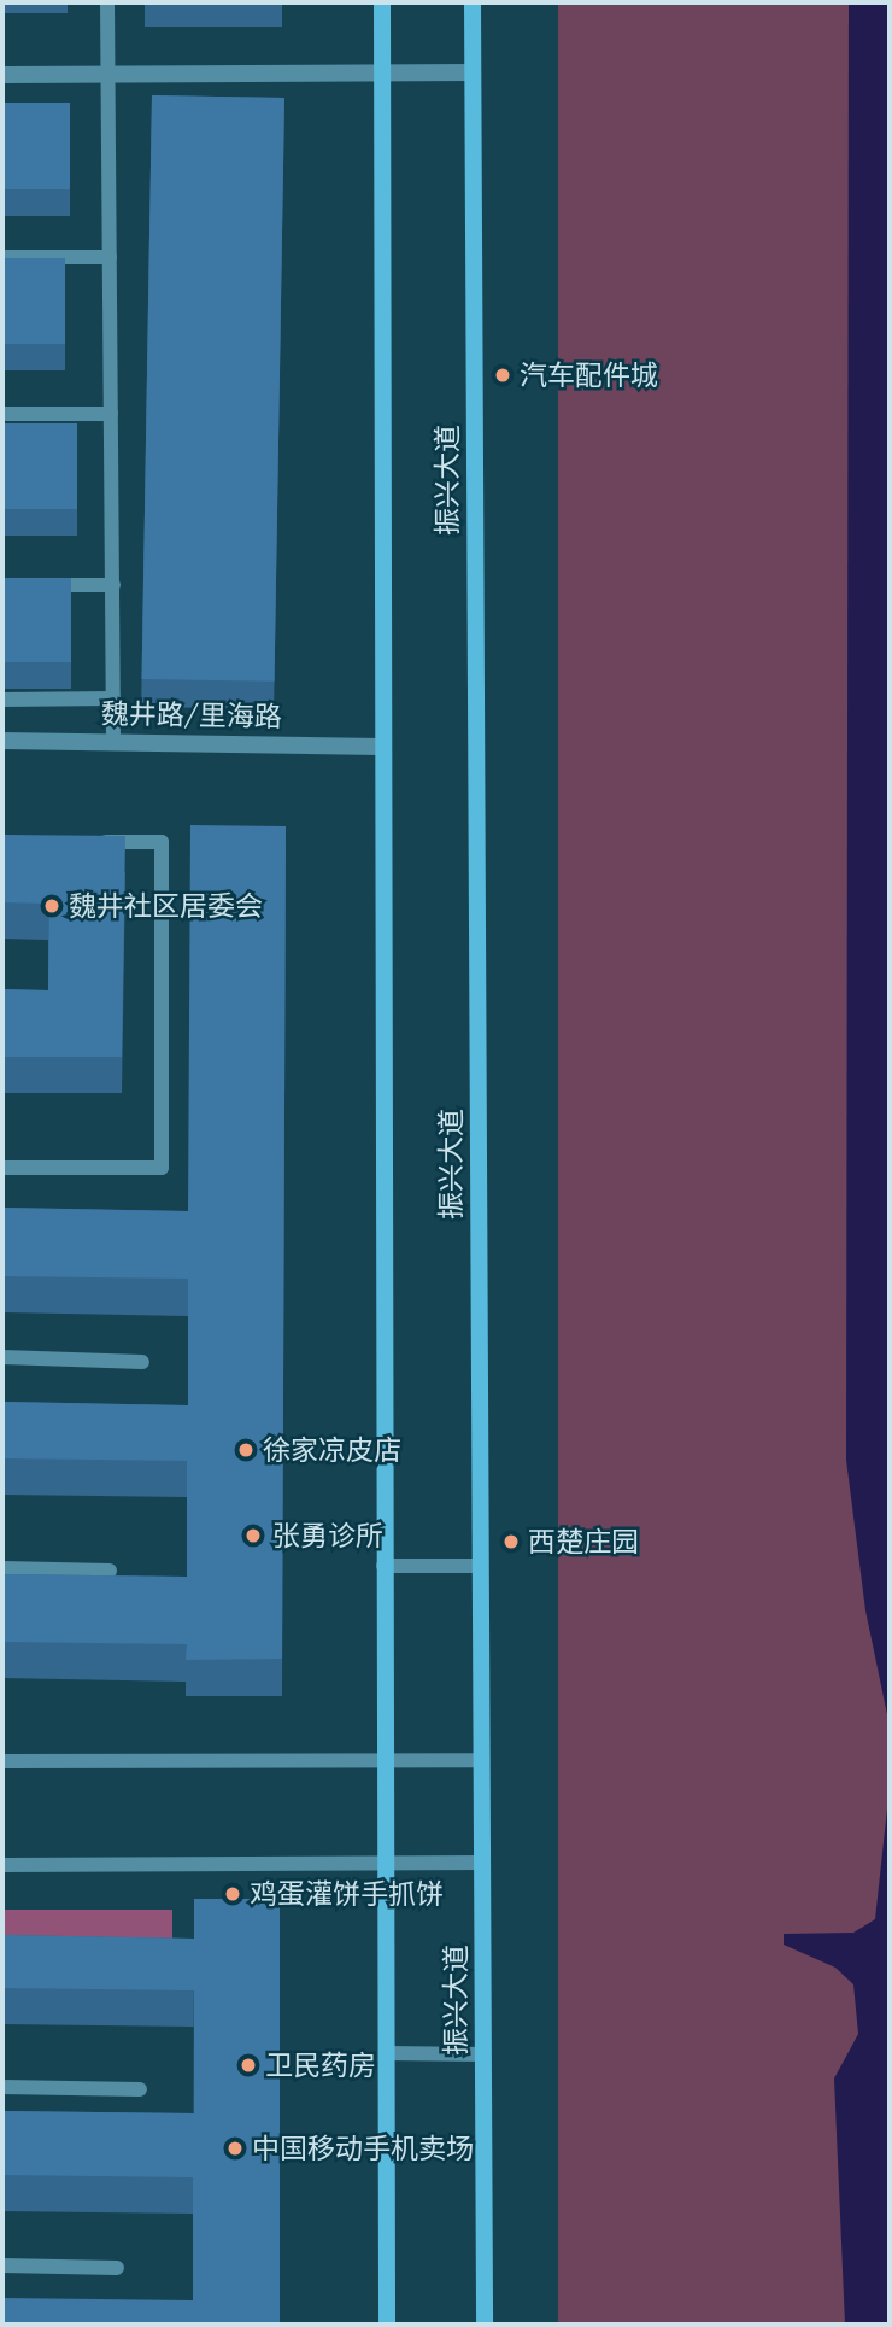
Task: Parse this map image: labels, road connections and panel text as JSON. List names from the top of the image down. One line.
{"streets":{"main road":["振兴大道"],"street":["魏井路/里海路"]},"places":["汽车配件城","魏井社区居委会","徐家凉皮店","张勇诊所","西楚庄园","鸡蛋灌饼手抓饼","卫民药房","中国移动手机卖场"]}
